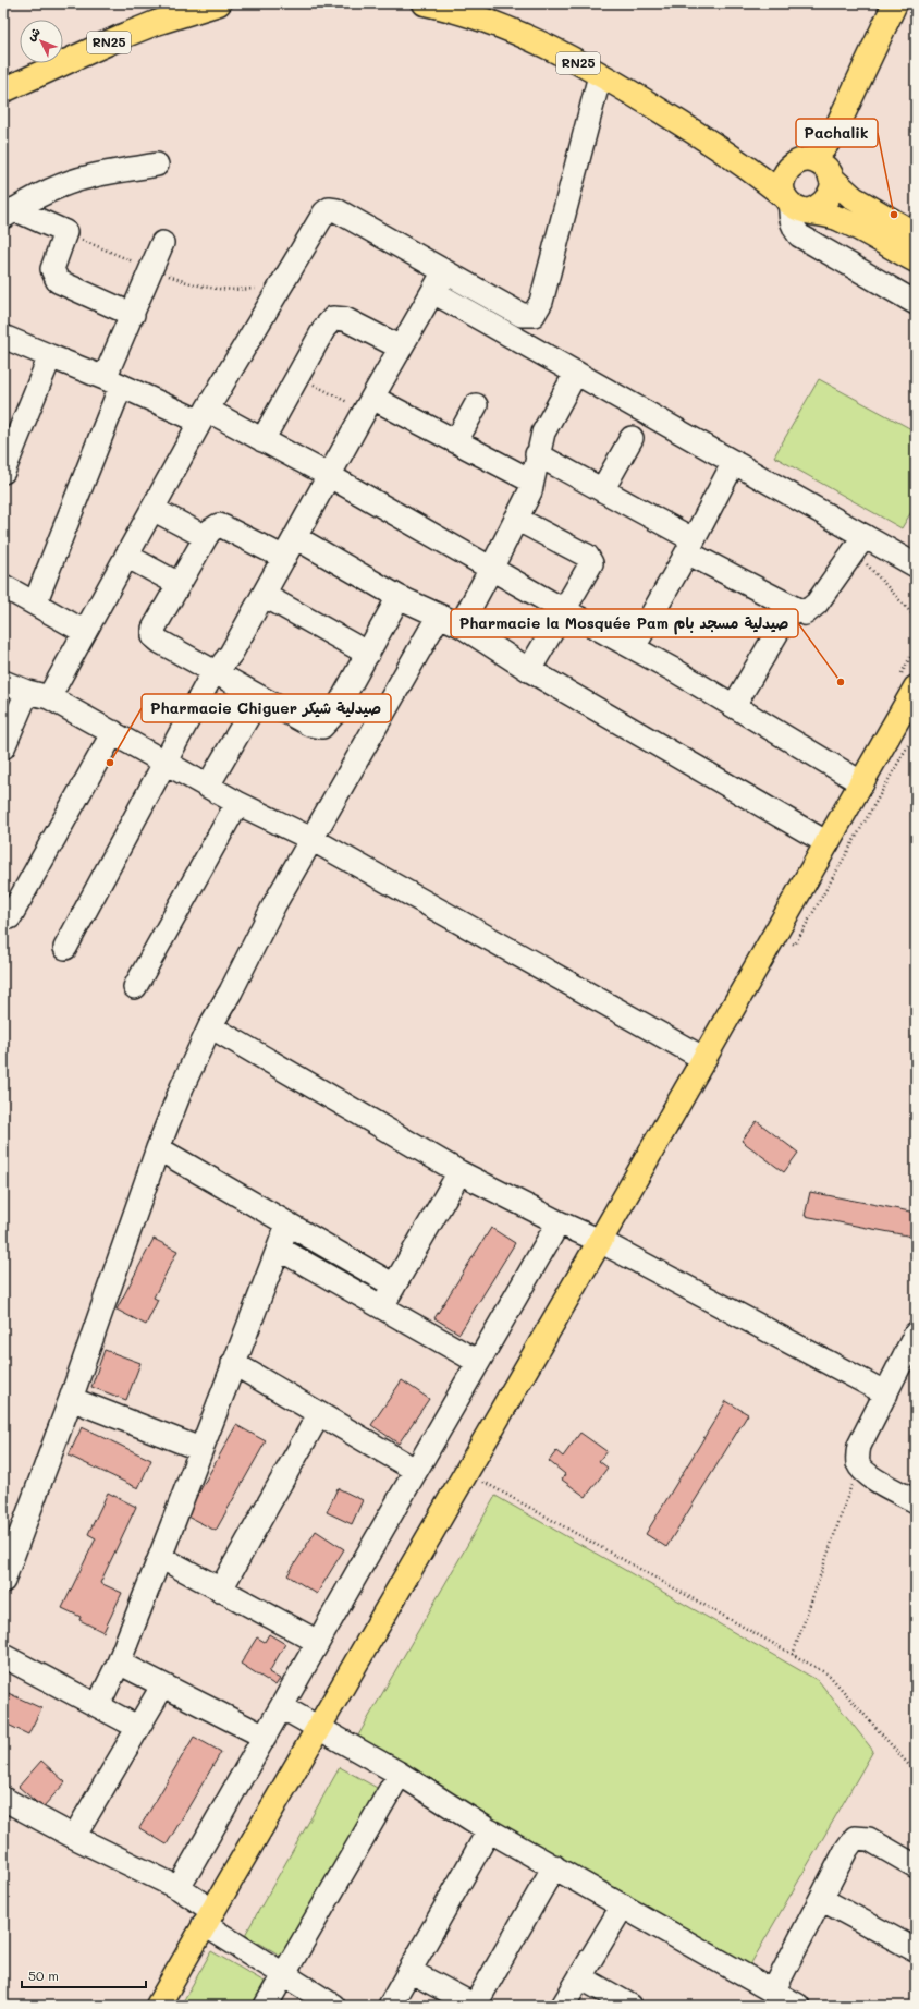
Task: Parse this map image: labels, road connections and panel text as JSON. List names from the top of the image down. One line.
{"streets":{"main road":["RN25"]},"places":["Pachalik","Pharmacie la Mosquée Pam صيدلية مسجد بام","Pharmacie Chiguer صيدلية شيكر"],"scale_bar":"50 m","north":"top left"}
